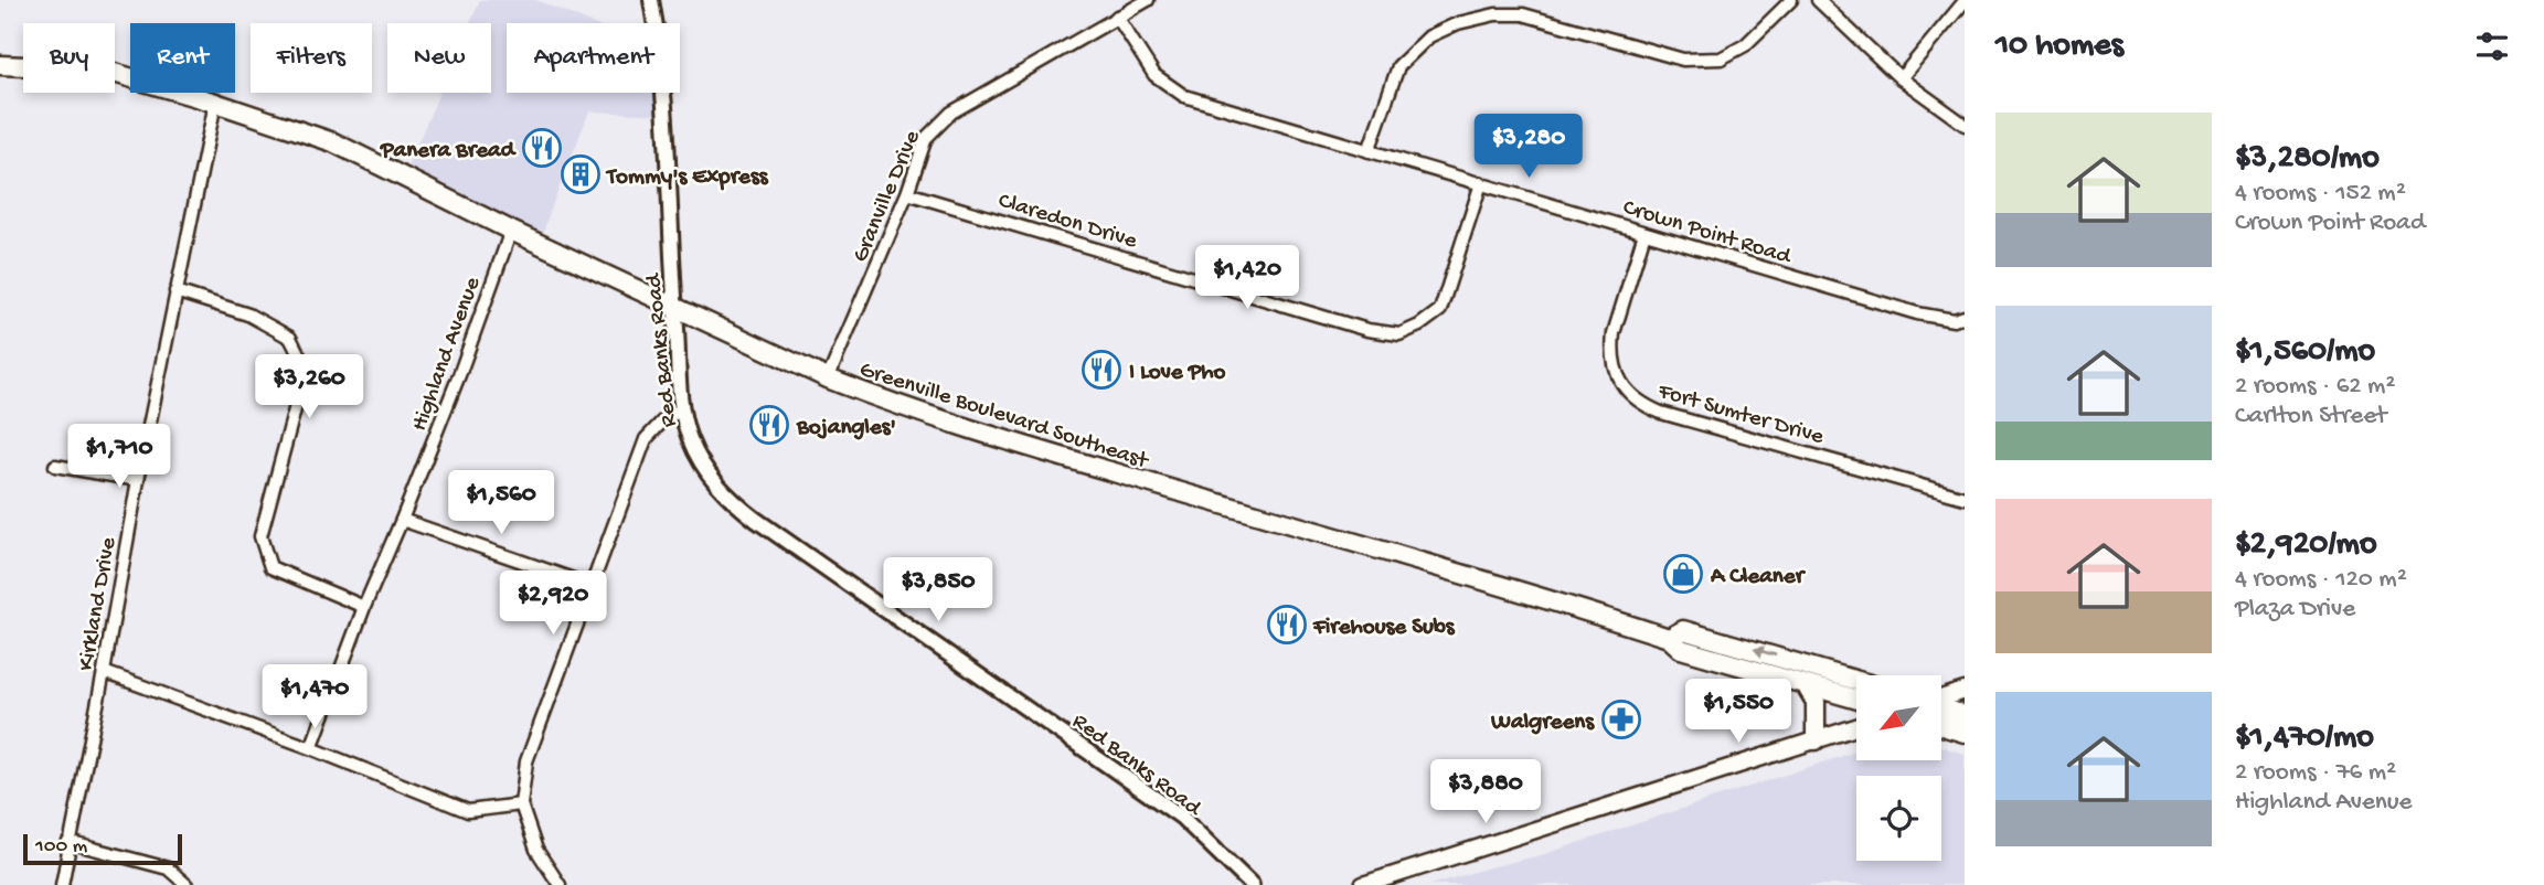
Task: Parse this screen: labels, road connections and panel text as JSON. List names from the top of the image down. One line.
{"streets":{"highway":["Greenville Boulevard Southeast"],"street":["Granville Drive","Claredon Drive","Crown Point Road","Red Banks Road","Highland Avenue","Fort Sumter Drive","Kirkland Drive"]},"crossings":[["Granville Drive","Claredon Drive"],["Granville Drive","Crown Point Road"],["Granville Drive","Greenville Boulevard Southeast"],["Claredon Drive","Crown Point Road"],["Crown Point Road","Fort Sumter Drive"],["Red Banks Road","Greenville Boulevard Southeast"],["Highland Avenue","Greenville Boulevard Southeast"],["Greenville Boulevard Southeast","Kirkland Drive"]],"places":{"restaurant":["Panera Bread","I Love Pho","Bojangles'","Firehouse Subs"],"building":["Tommy's Express"],"shop":["A Cleaner"],"pharmacy":["Walgreens"]},"scale_bar":"100 m","north":"bottom left","page":{"heading":"10 homes","chip":["Buy","Rent","Filters","New","Apartment"],"list":[{"name":"$3,280/mo","note":"4 rooms · 152 m² · Crown Point Road"},{"name":"$1,560/mo","note":"2 rooms · 62 m² · Carlton Street"},{"name":"$2,920/mo","note":"4 rooms · 120 m² · Plaza Drive"},{"name":"$1,470/mo","note":"2 rooms · 76 m² · Highland Avenue"}],"price":["$3,280","$1,420","$3,260","$1,710","$1,560","$3,850","$2,920","$1,470","$1,550","$3,880"],"scale":"100 m"}}
